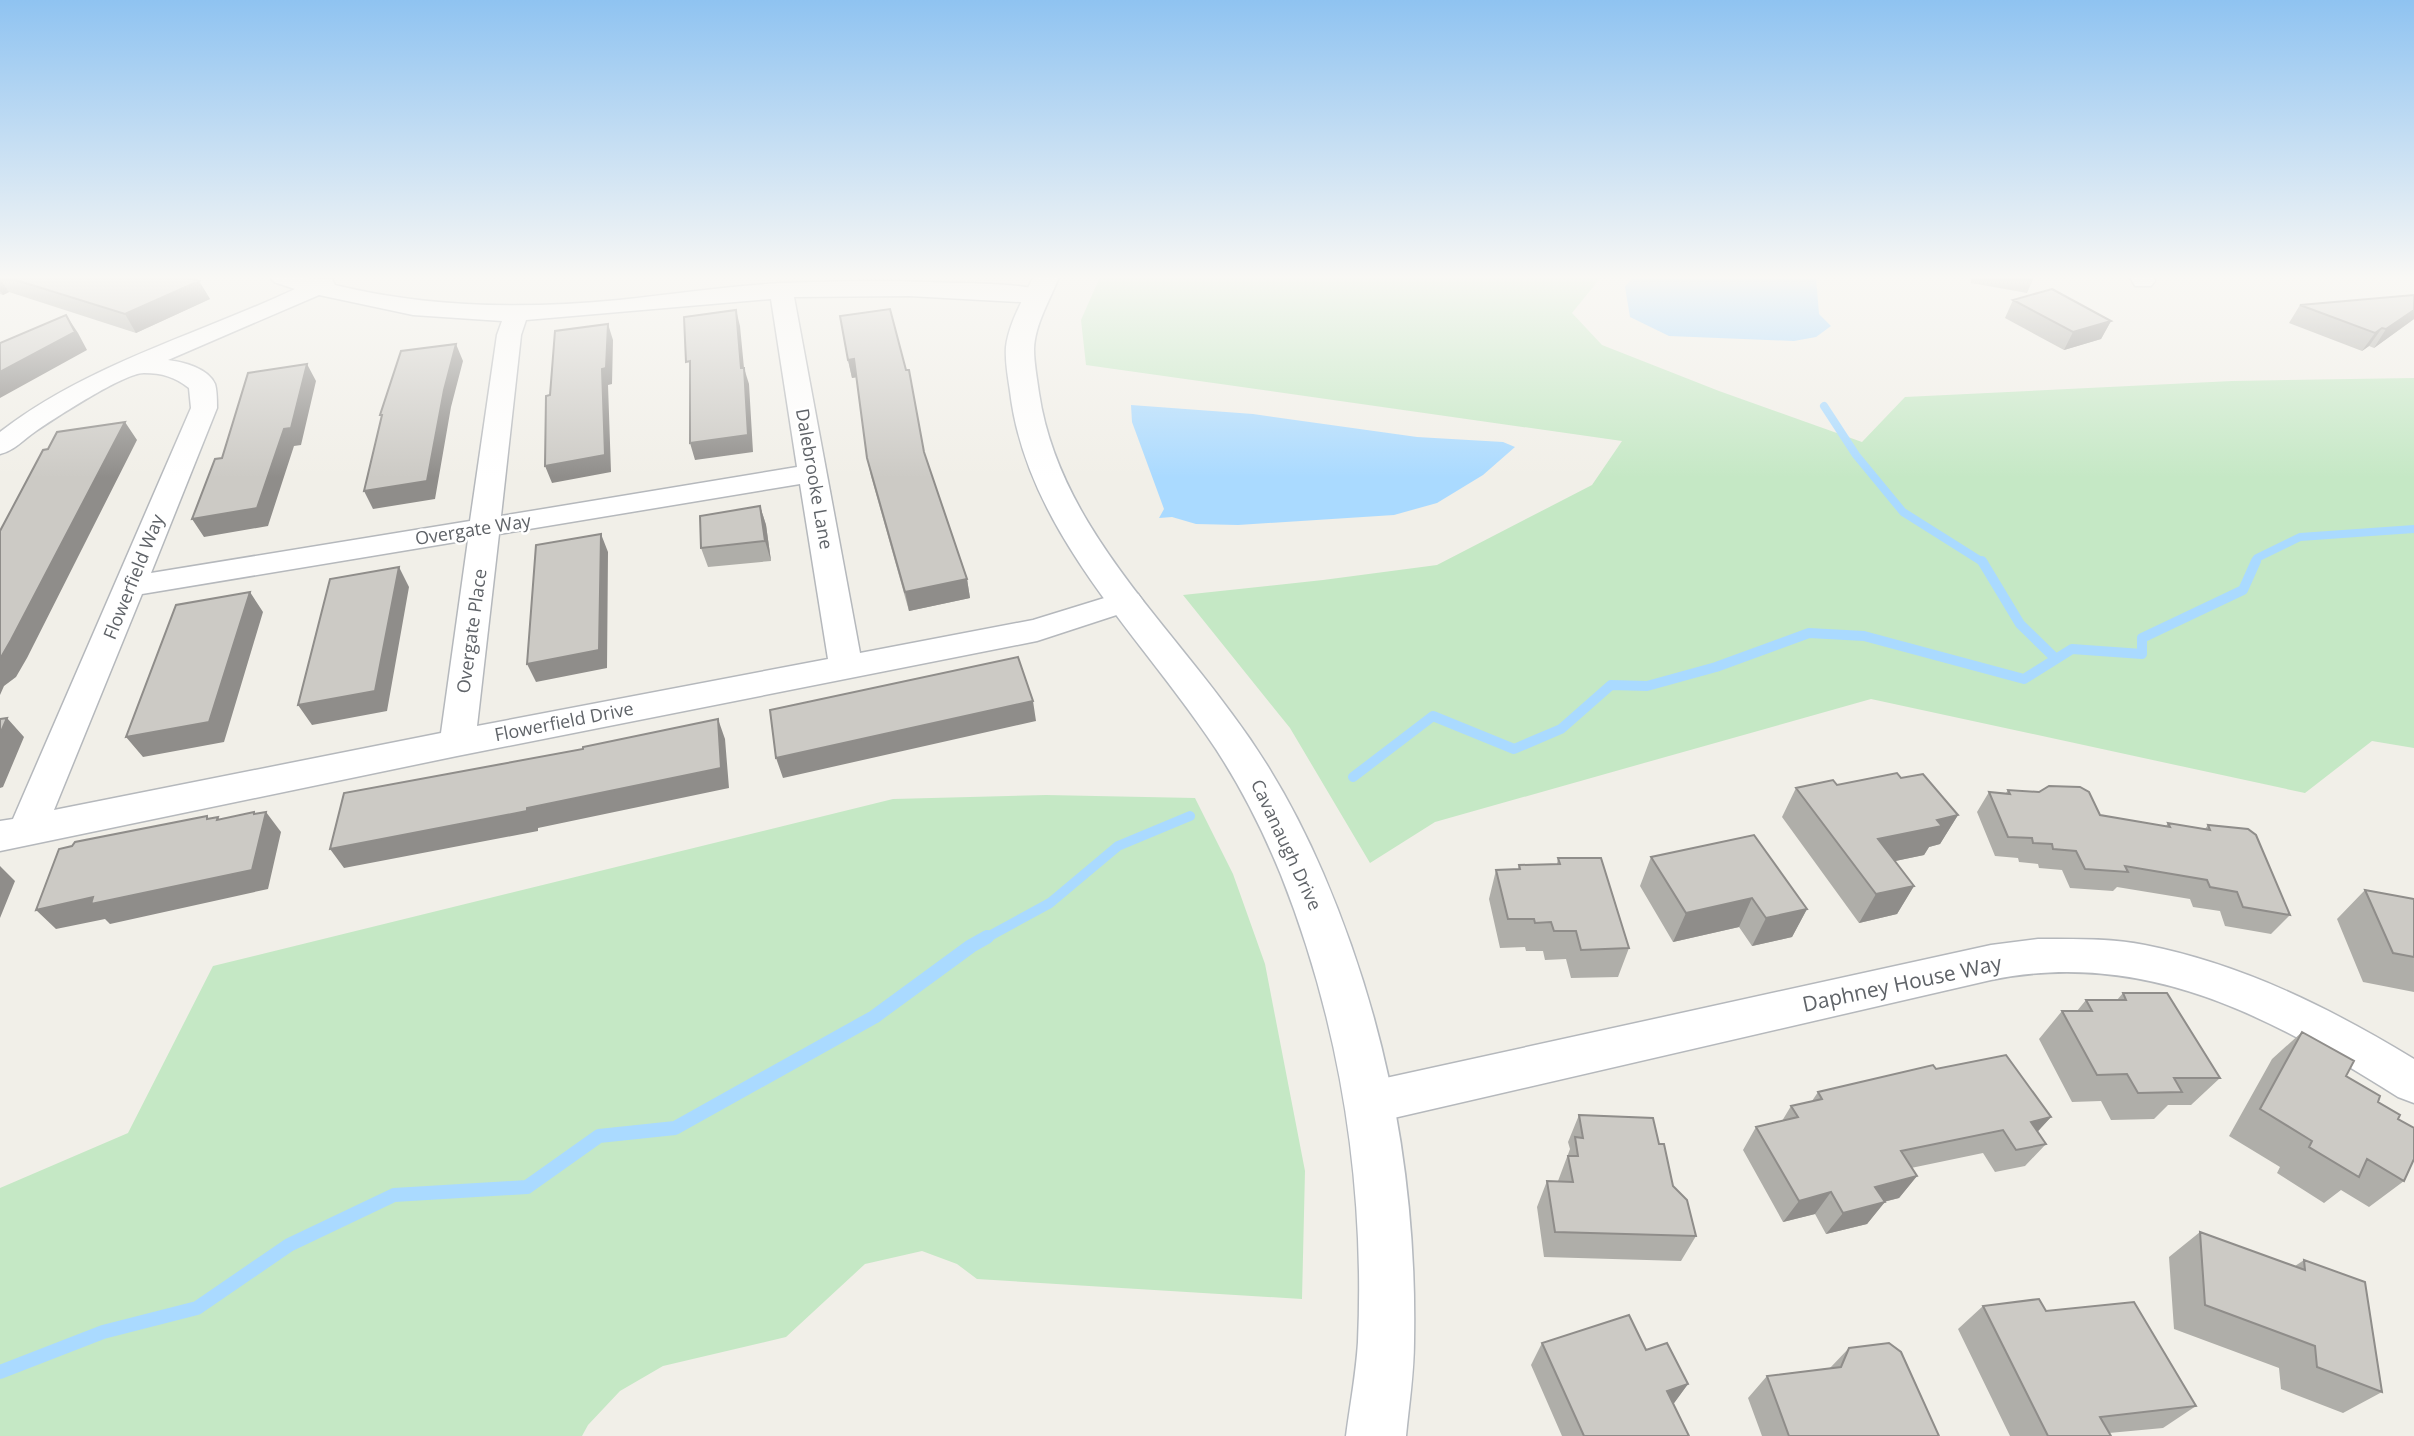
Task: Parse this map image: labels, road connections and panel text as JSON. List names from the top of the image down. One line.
{"streets":{"street":["Dalebrooke Lane","Overgate Way","Flowerfield Way","Overgate Place","Flowerfield Drive","Cavanaugh Drive","Daphney House Way"]},"crossings":[["Dalebrooke Lane","Overgate Way"],["Dalebrooke Lane","Flowerfield Drive"],["Overgate Way","Flowerfield Way"],["Overgate Way","Overgate Place"],["Flowerfield Way","Flowerfield Drive"],["Overgate Place","Flowerfield Drive"],["Flowerfield Drive","Cavanaugh Drive"],["Cavanaugh Drive","Daphney House Way"]]}
